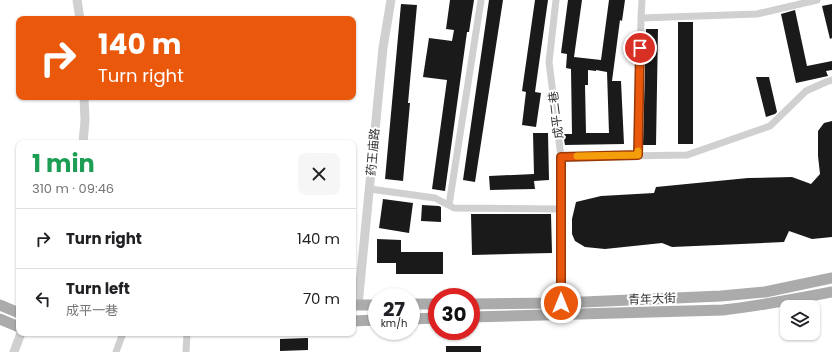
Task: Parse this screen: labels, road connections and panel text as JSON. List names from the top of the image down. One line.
{"streets":{"main road":["青年大街"],"street":["成平二巷","药王庙路"]},"crossings":[["成平二巷","青年大街"]],"page":{"turn":["140 m","Turn right"],"heading":["1 min","310 m · 09:46"],"list":[{"name":"Turn right","value":"140 m"},{"name":"Turn left","note":"成平一巷","value":"70 m"}],"speed":"27 km/h","limit":"30"}}
